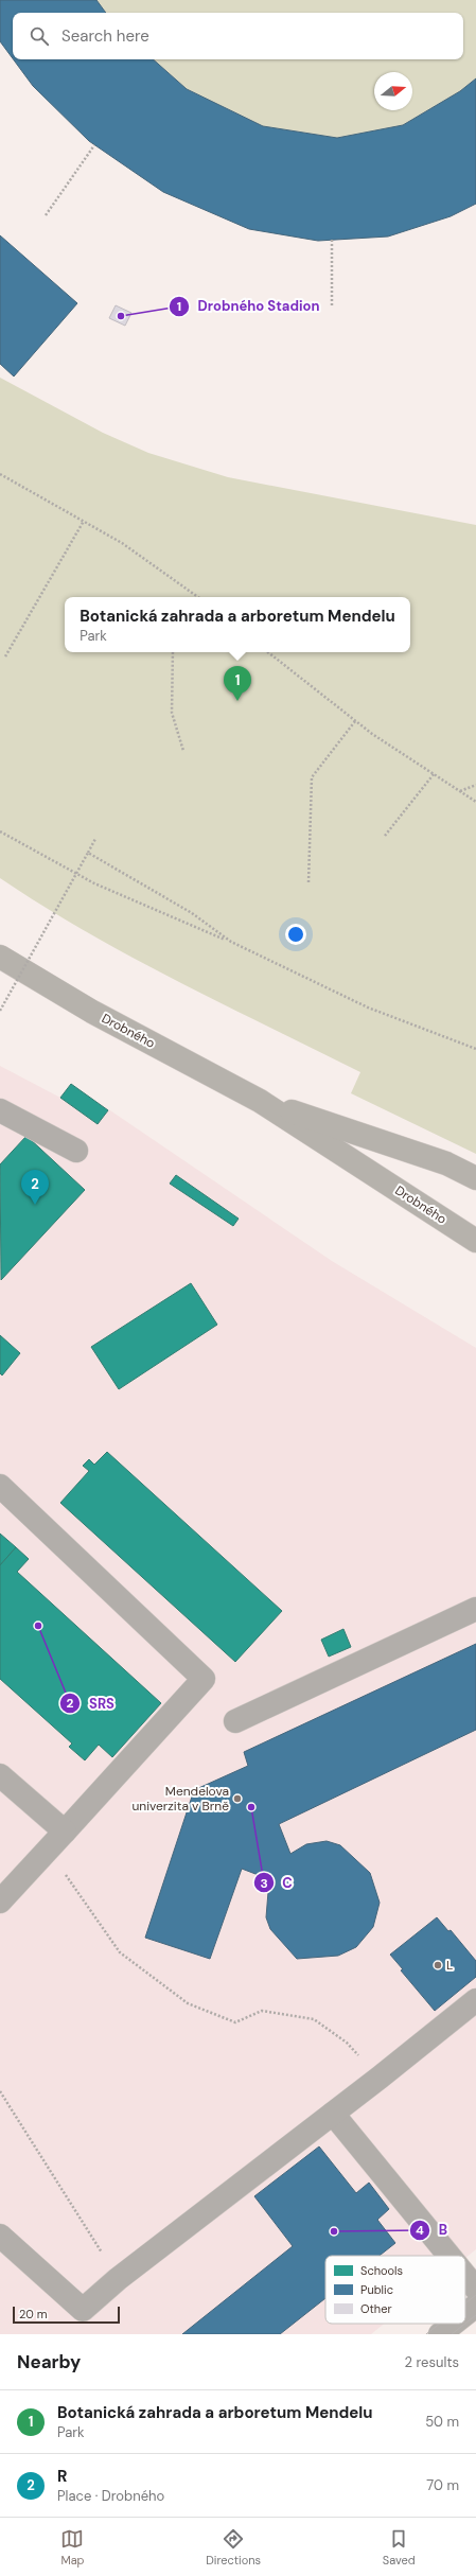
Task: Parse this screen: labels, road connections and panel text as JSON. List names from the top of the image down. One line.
{"streets":{"main road":["Drobného"]},"places":["Drobného Stadion","SRS","Mendelova univerzita v Brně","C","L","B"],"legend":["Schools","Public","Other"],"scale_bar":"20 m","north":"right","page":{"search":"Search here","popup":["Botanická zahrada a arboretum Mendelu","Park"],"pins":["1","2"],"scale":"20 m","heading":["Nearby","2 results"],"list":[{"mark":"1","name":"Botanická zahrada a arboretum Mendelu","note":"Park","value":"50 m"},{"mark":"2","name":"R","note":"Place · Drobného","value":"70 m"}],"nav":["Map","Directions","Saved"]}}
